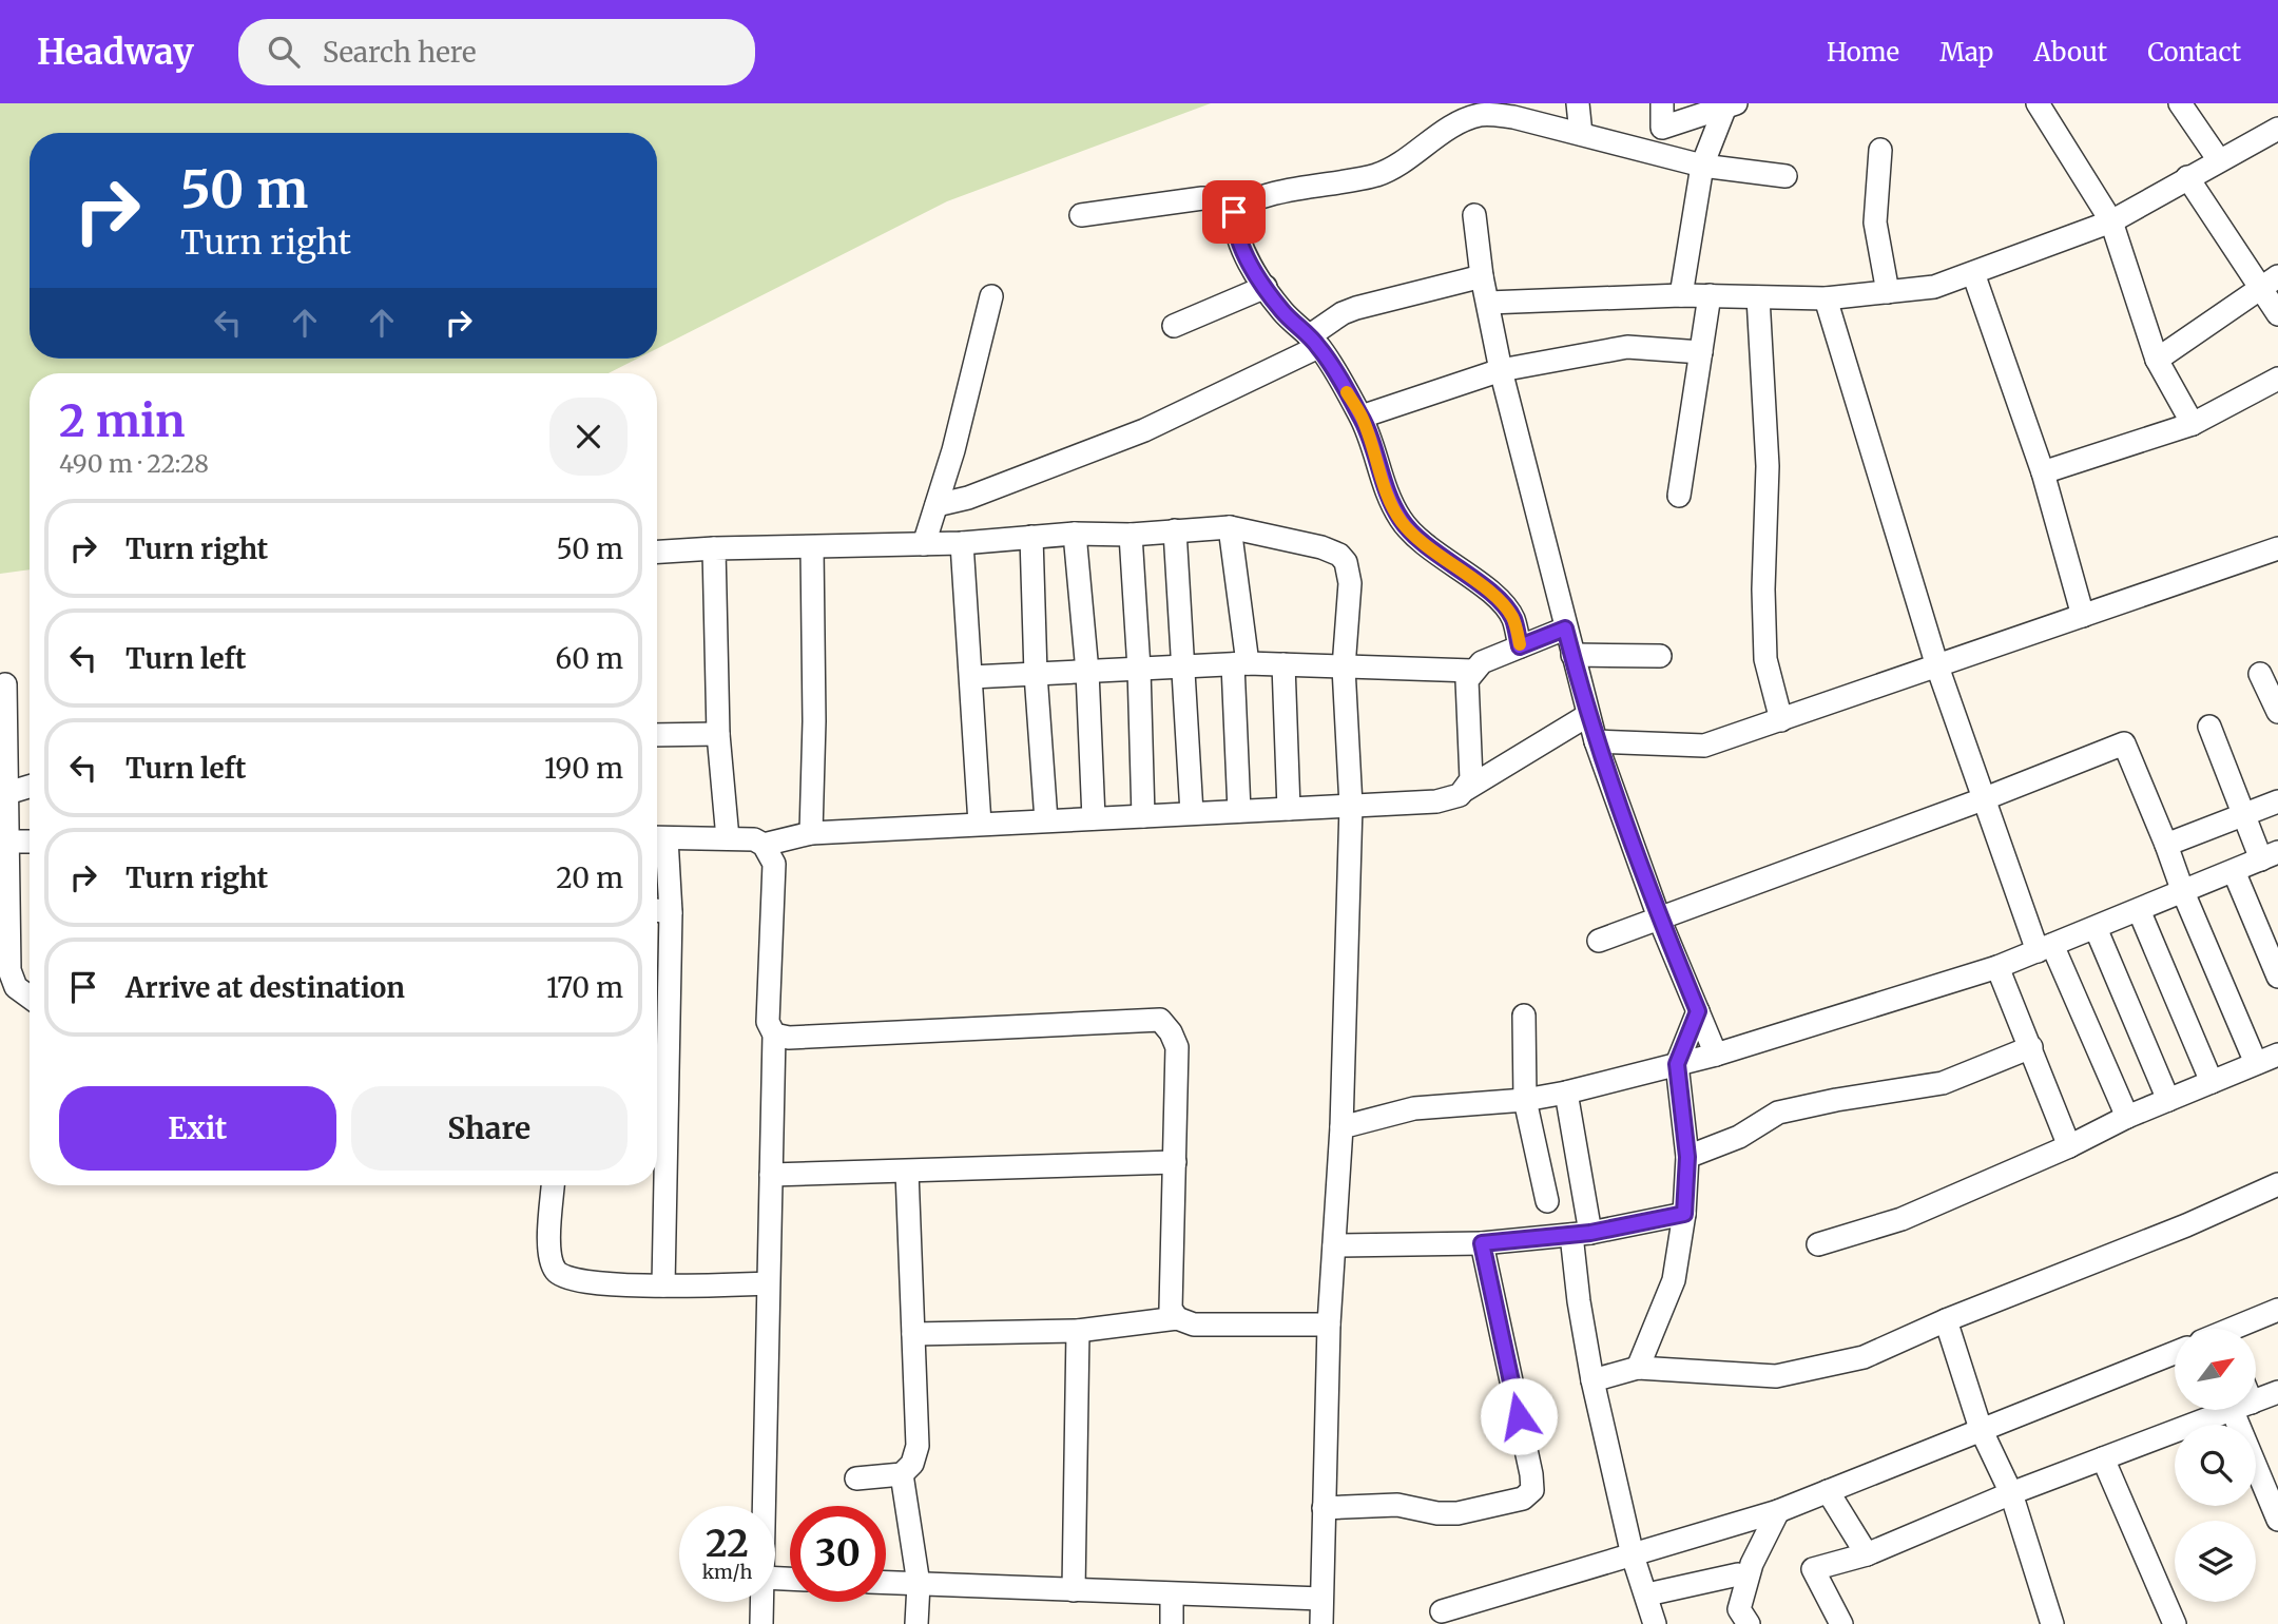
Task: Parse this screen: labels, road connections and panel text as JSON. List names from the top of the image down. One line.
{"north":"top right","page":{"header":"Headway","search":"Search here","nav":["Home","Map","About","Contact"],"turn":["50 m","Turn right"],"heading":["2 min","490 m · 22:28"],"list":[{"name":"Turn right","value":"50 m"},{"name":"Turn left","value":"60 m"},{"name":"Turn left","value":"190 m"},{"name":"Turn right","value":"20 m"},{"name":"Arrive at destination","value":"170 m"}],"buttons":["Exit","Share"],"speed":"22 km/h","limit":"30"}}
